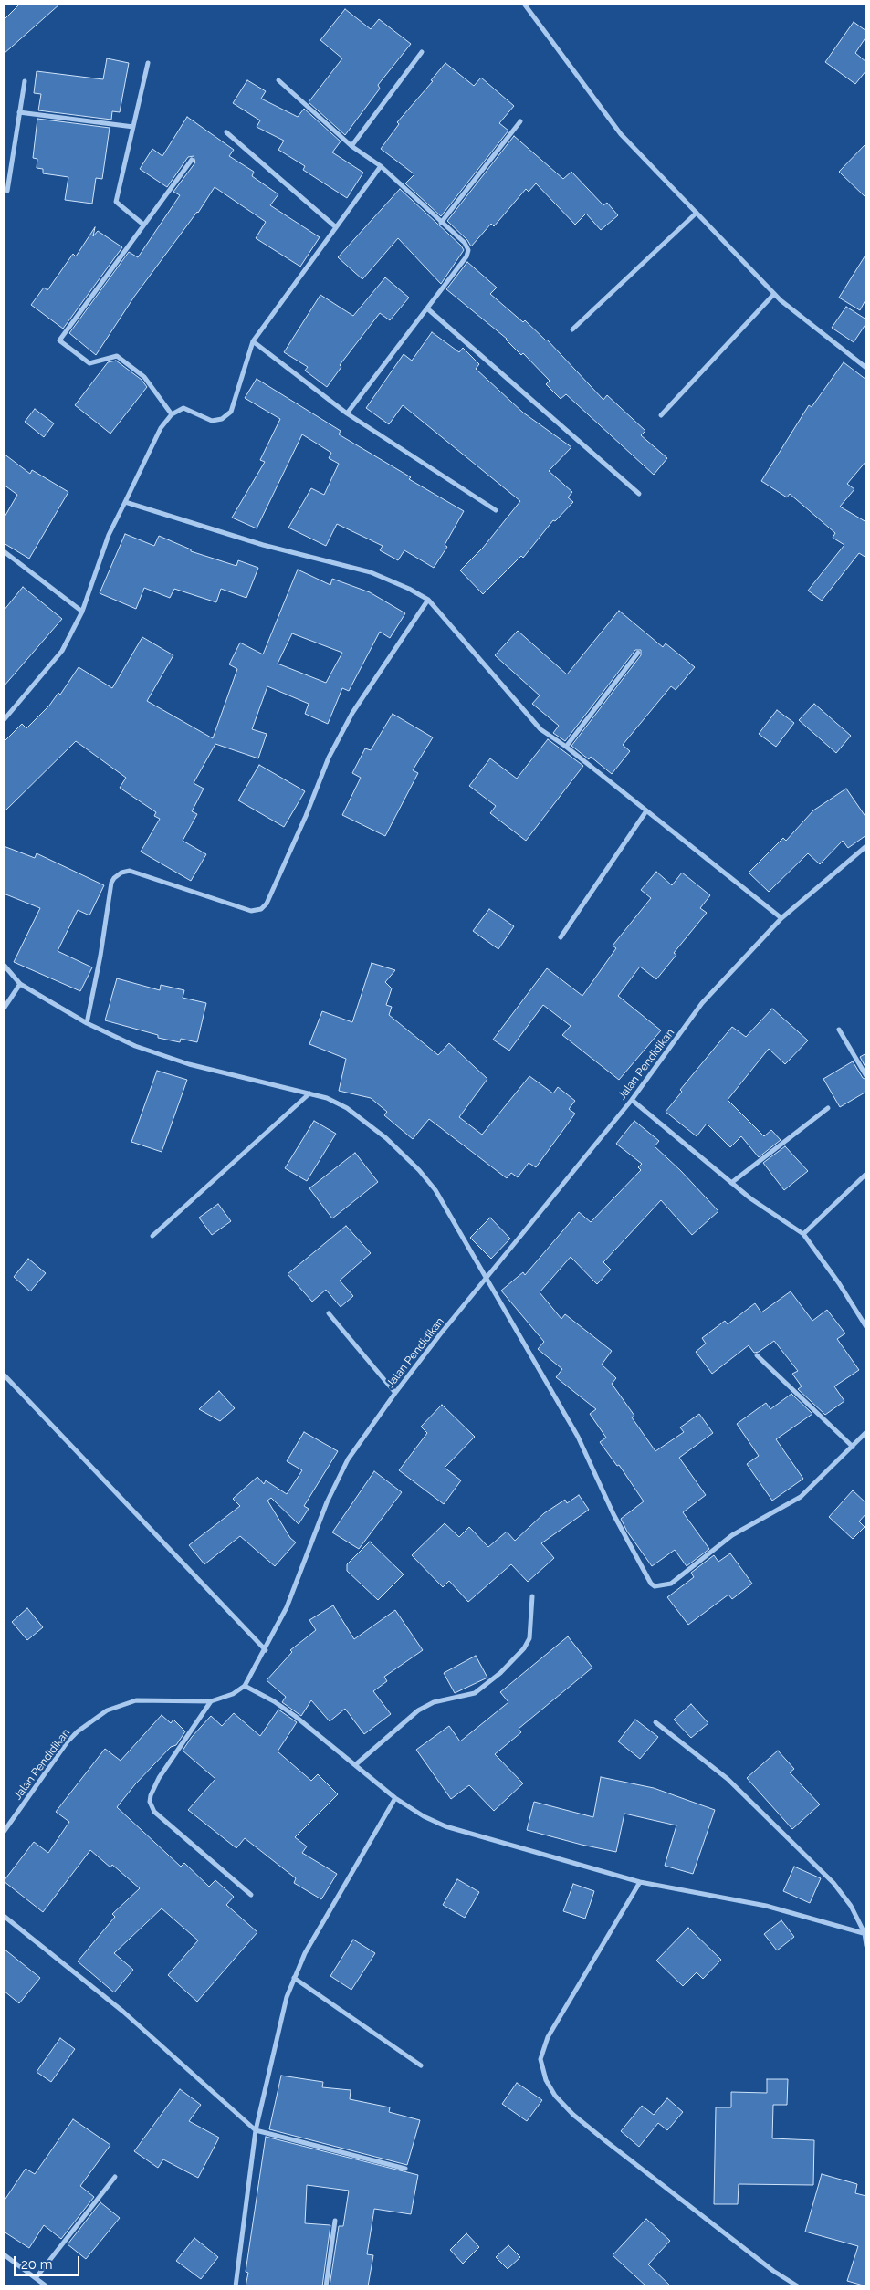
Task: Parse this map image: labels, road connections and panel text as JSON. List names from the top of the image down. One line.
{"streets":{"street":["Jalan Pendidikan"]},"scale_bar":"20 m"}
